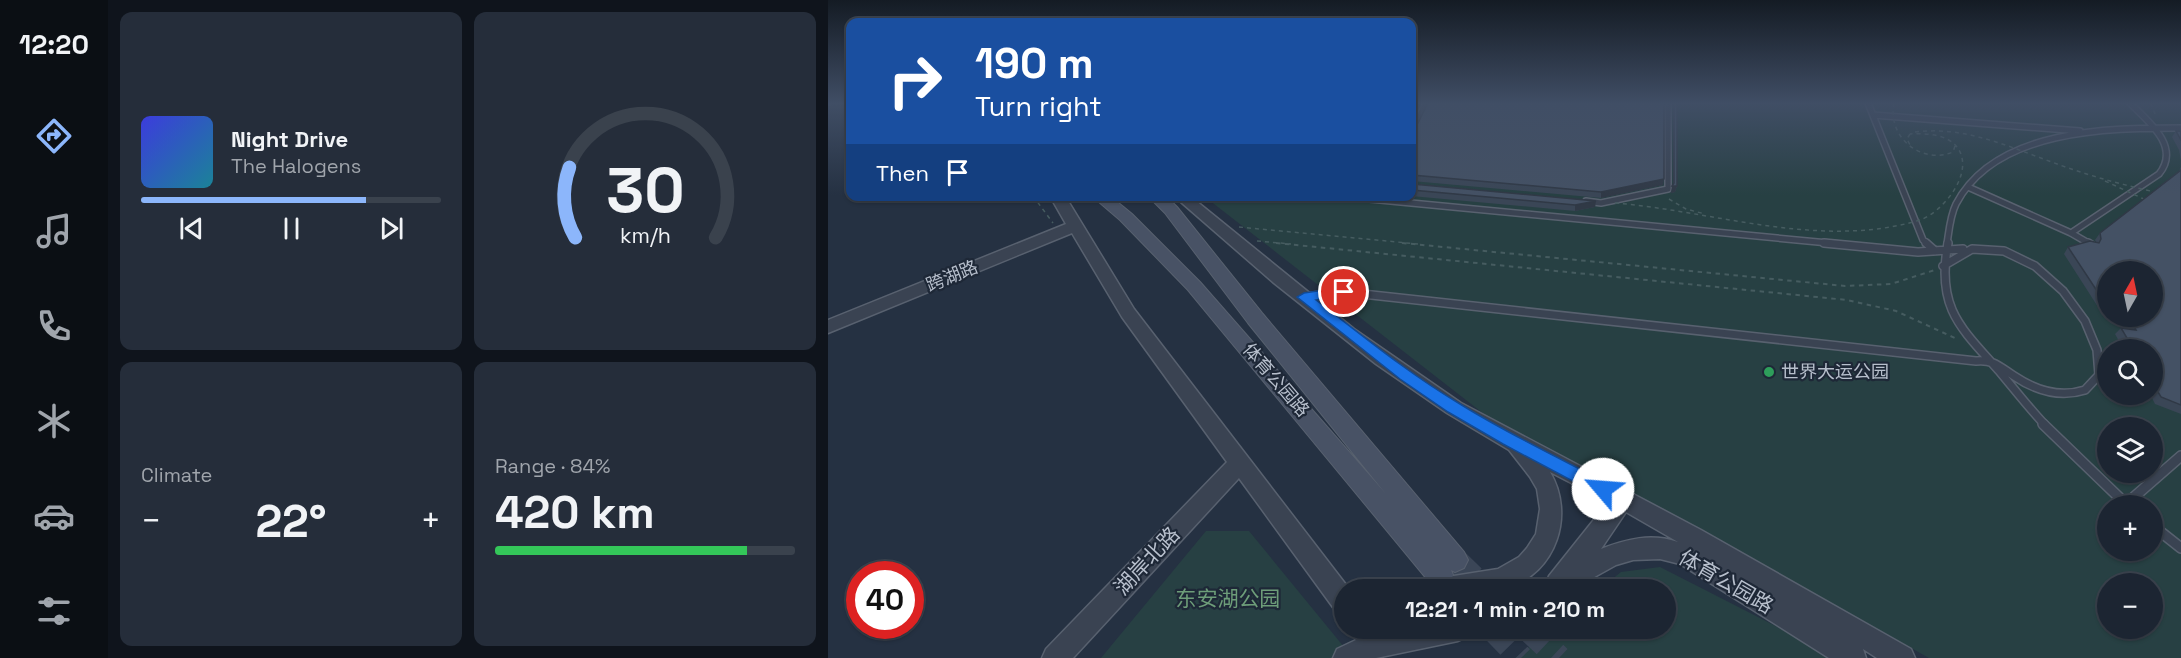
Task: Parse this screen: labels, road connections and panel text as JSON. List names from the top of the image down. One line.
{"streets":{"main road":["体育公园路"],"street":["跨湖路","湖岸北路"]},"parks":["东安湖公园"],"places":["世界大运公园"],"north":"top","page":{"tabs":"12:20","turn":["190 m","Turn right"],"song":["Night Drive","The Halogens"],"then":"Then","map_buttons":["+","−"],"tile":["Climate",["Range · 84%","420 km"]],"heat":["−","22°","+"],"limit":"40","trip":"12:21 · 1 min · 210 m","gauge":["30","km/h"]}}
